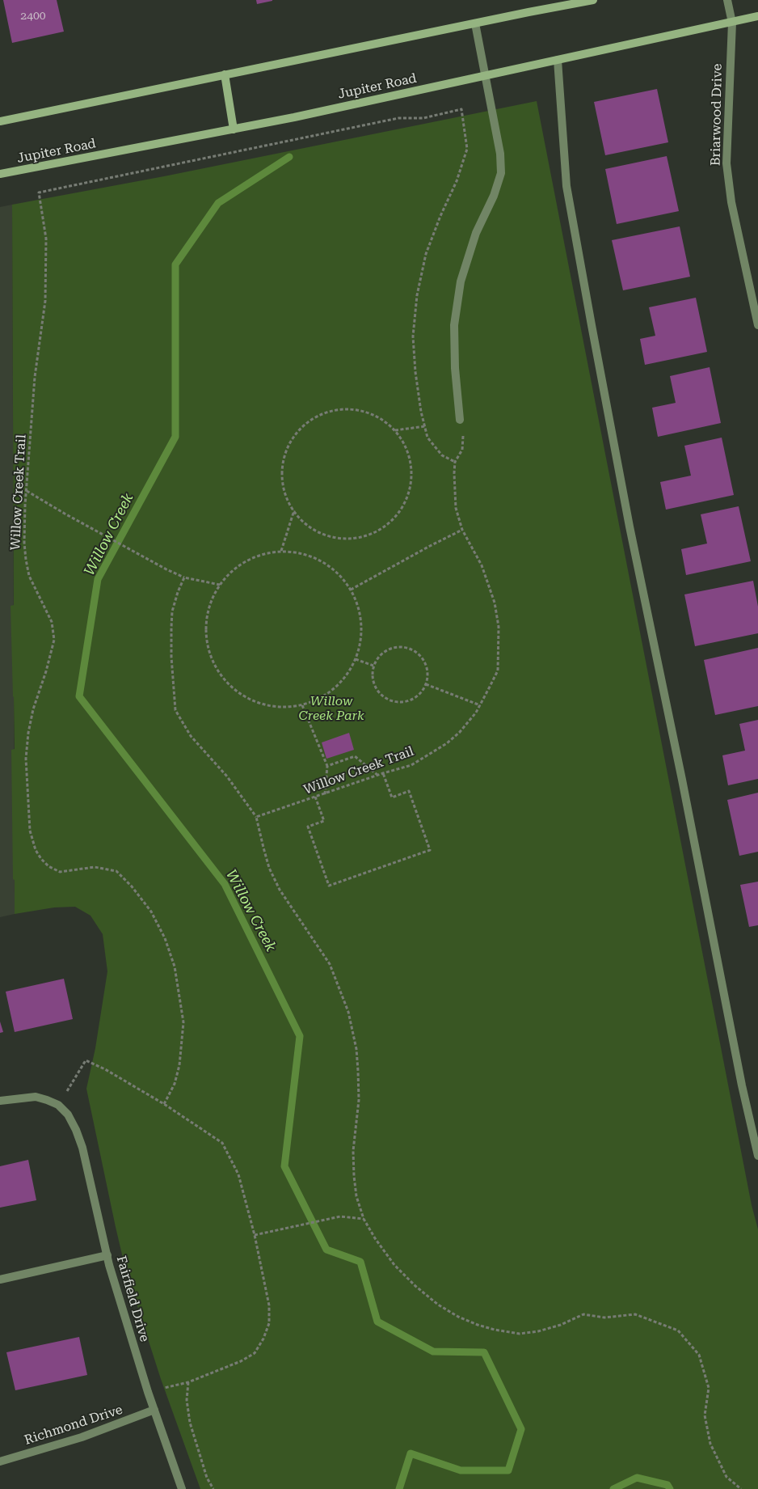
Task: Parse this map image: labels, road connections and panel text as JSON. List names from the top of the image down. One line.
{"streets":{"main road":["Jupiter Road"],"street":["Briarwood Drive","Fairfield Drive","Richmond Drive"],"path":["Willow Creek Trail"]},"crossings":[["Jupiter Road","Briarwood Drive"],["Fairfield Drive","Richmond Drive"]],"water":["Willow Creek"],"parks":["Willow Creek Park"],"house_numbers":["2400"]}
